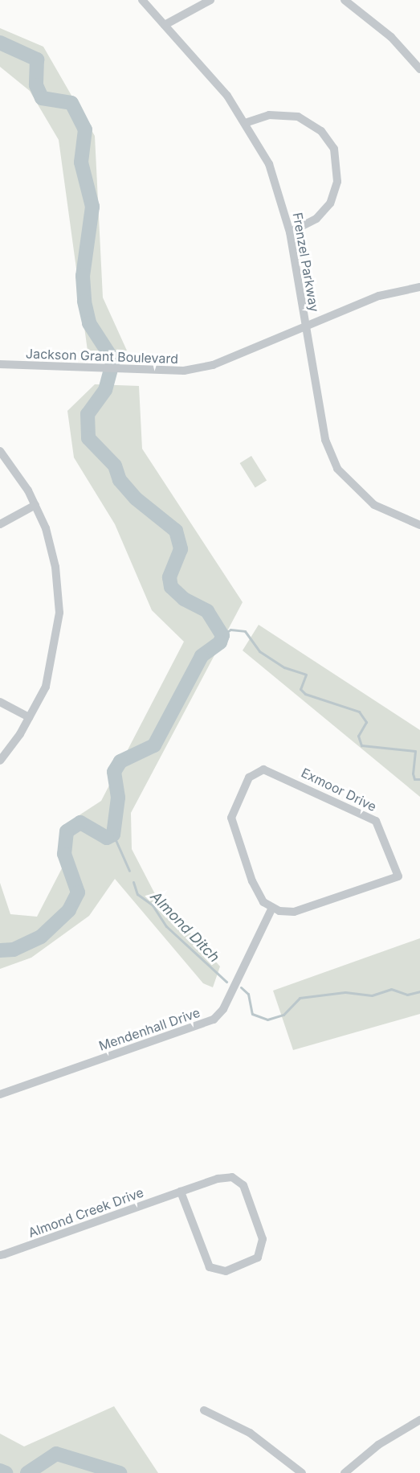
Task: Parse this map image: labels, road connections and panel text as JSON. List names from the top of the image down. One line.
{"streets":{"street":["Frenzel Parkway","Jackson Grant Boulevard","Exmoor Drive","Mendenhall Drive","Almond Creek Drive"]},"crossings":[["Frenzel Parkway","Jackson Grant Boulevard"],["Exmoor Drive","Mendenhall Drive"]],"water":["Almond Ditch"]}
